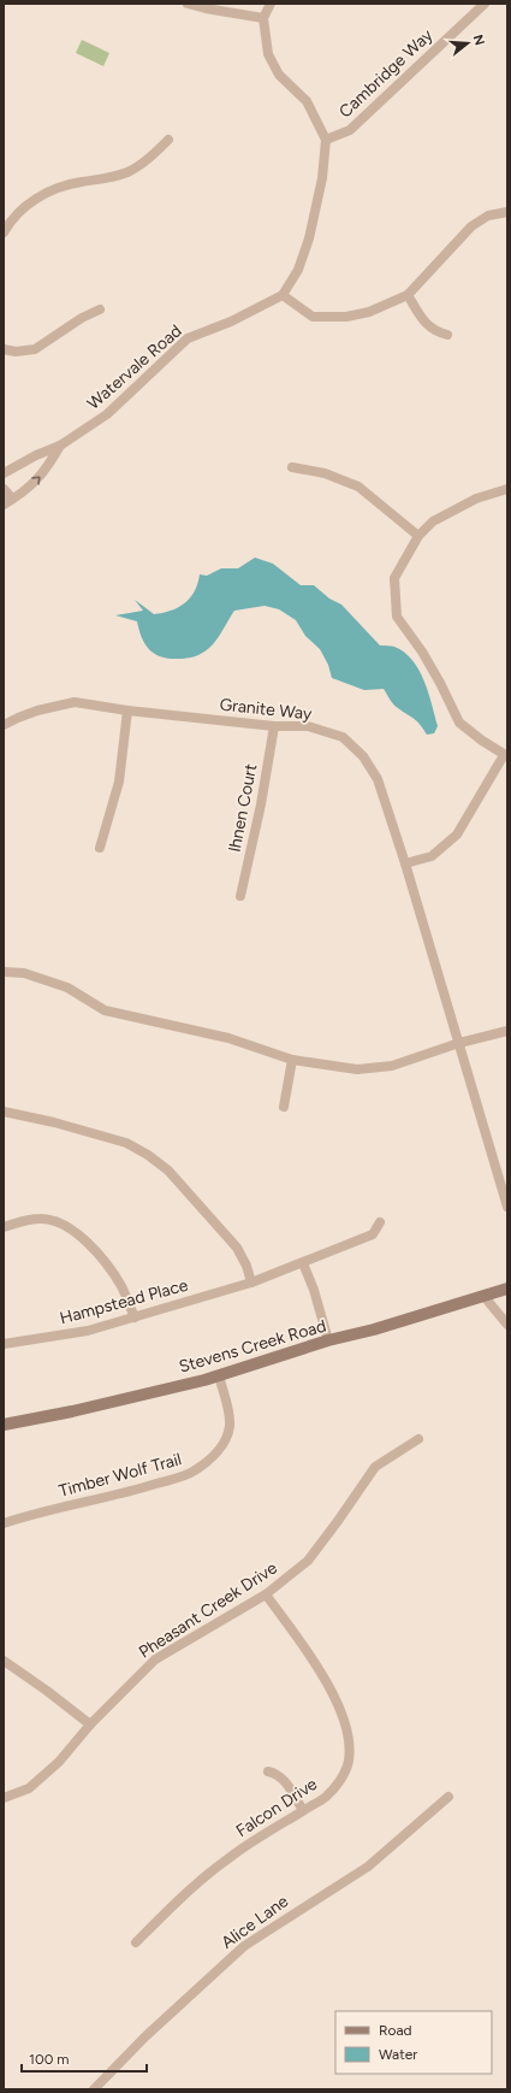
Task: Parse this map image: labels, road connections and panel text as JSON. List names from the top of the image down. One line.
{"streets":{"street":["Cambridge Way","Watervale Road","Granite Way","Ihnen Court","Hampstead Place","Stevens Creek Road","Timber Wolf Trail","Pheasant Creek Drive","Falcon Drive","Alice Lane"]},"crossings":[["Granite Way","Ihnen Court"],["Stevens Creek Road","Timber Wolf Trail"],["Pheasant Creek Drive","Falcon Drive"]],"legend":["Road","Water"],"scale_bar":"100 m","north":"right"}
